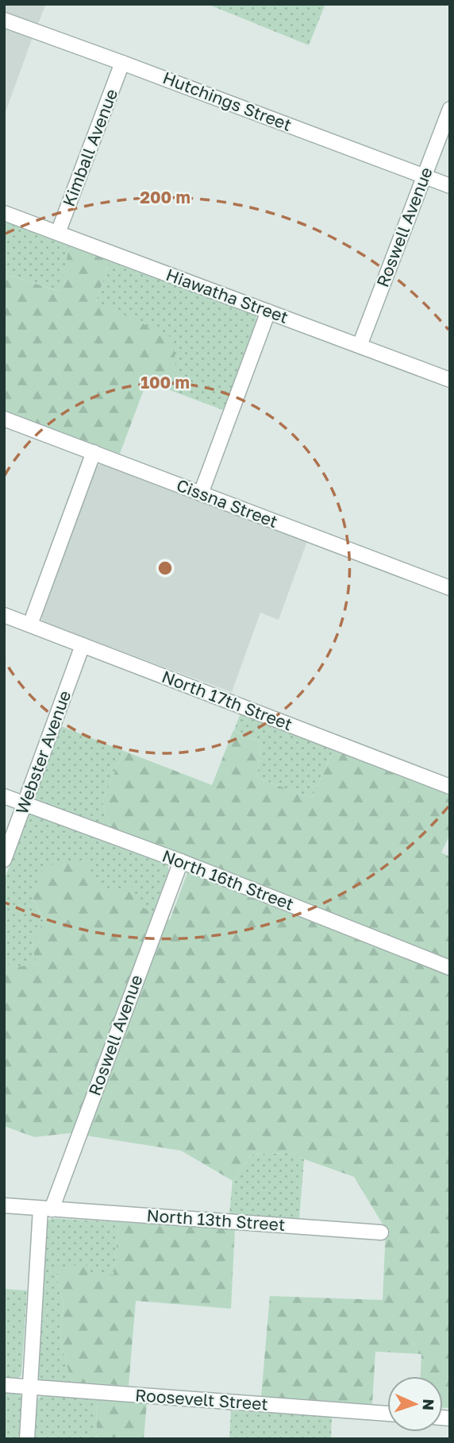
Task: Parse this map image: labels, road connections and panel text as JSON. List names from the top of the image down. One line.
{"streets":{"street":["Hutchings Street","Kimball Avenue","Roswell Avenue","Hiawatha Street","Cissna Street","North 17th Street","Webster Avenue","North 16th Street","North 13th Street","Roosevelt Street"]},"crossings":[["Hutchings Street","Kimball Avenue"],["Hutchings Street","Roswell Avenue"],["Kimball Avenue","Hiawatha Street"],["Roswell Avenue","Hiawatha Street"],["Roswell Avenue","North 16th Street"],["Roswell Avenue","North 13th Street"],["Roswell Avenue","Roosevelt Street"],["North 17th Street","Webster Avenue"],["Webster Avenue","North 16th Street"]],"north":"right","rings":["200 m","100 m"]}
